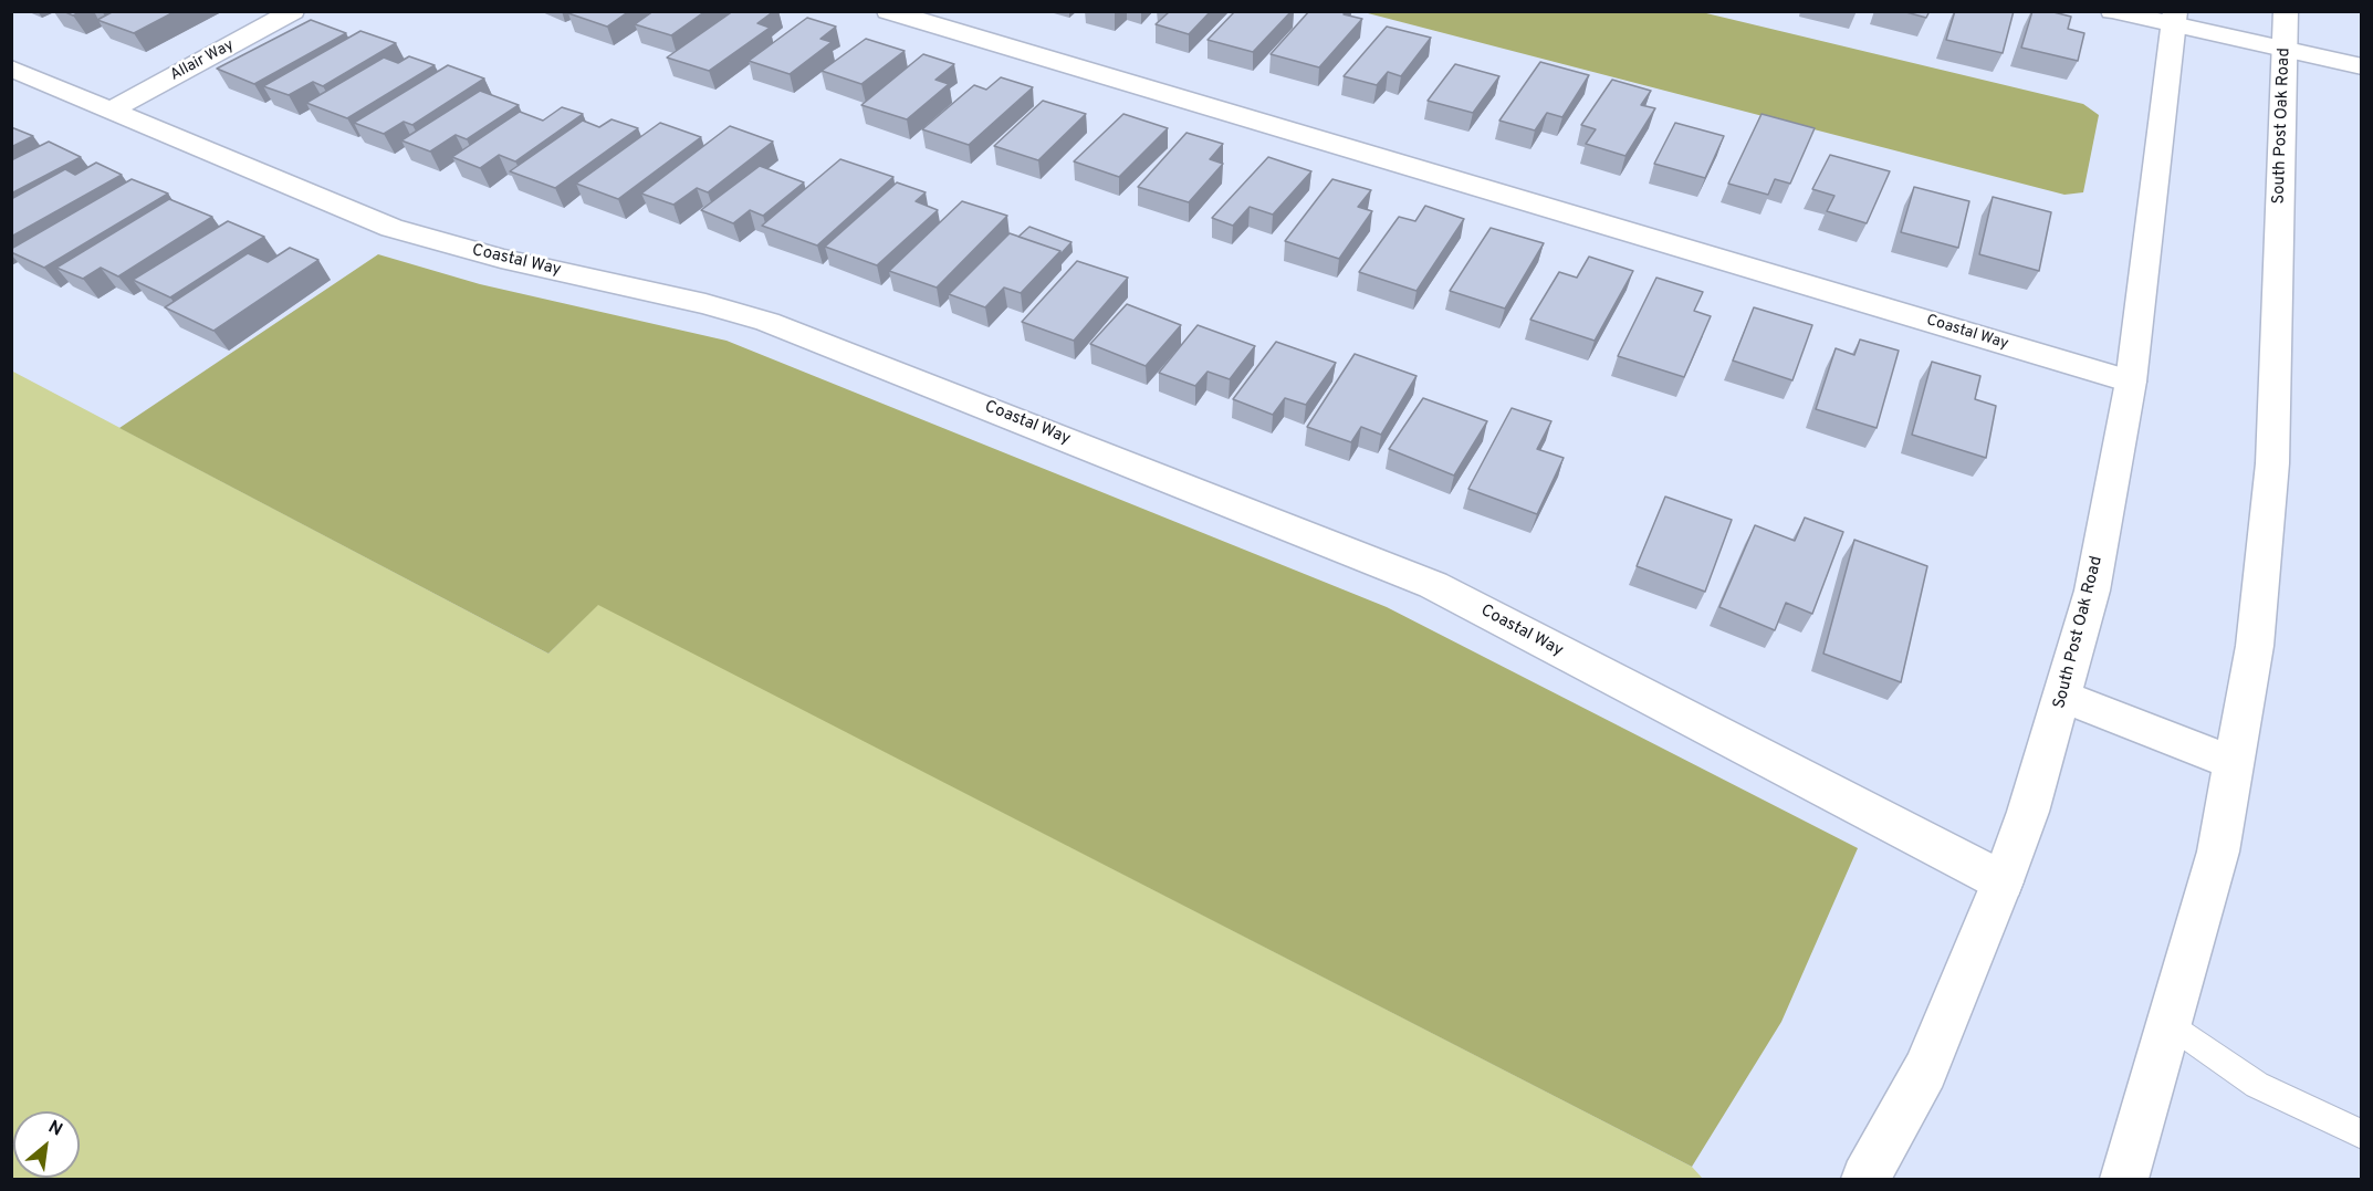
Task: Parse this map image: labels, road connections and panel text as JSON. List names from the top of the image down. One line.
{"streets":{"street":["Allair Way","South Post Oak Road","Coastal Way"]},"crossings":[["Allair Way","Coastal Way"],["South Post Oak Road","Coastal Way"]],"north":"top right"}
